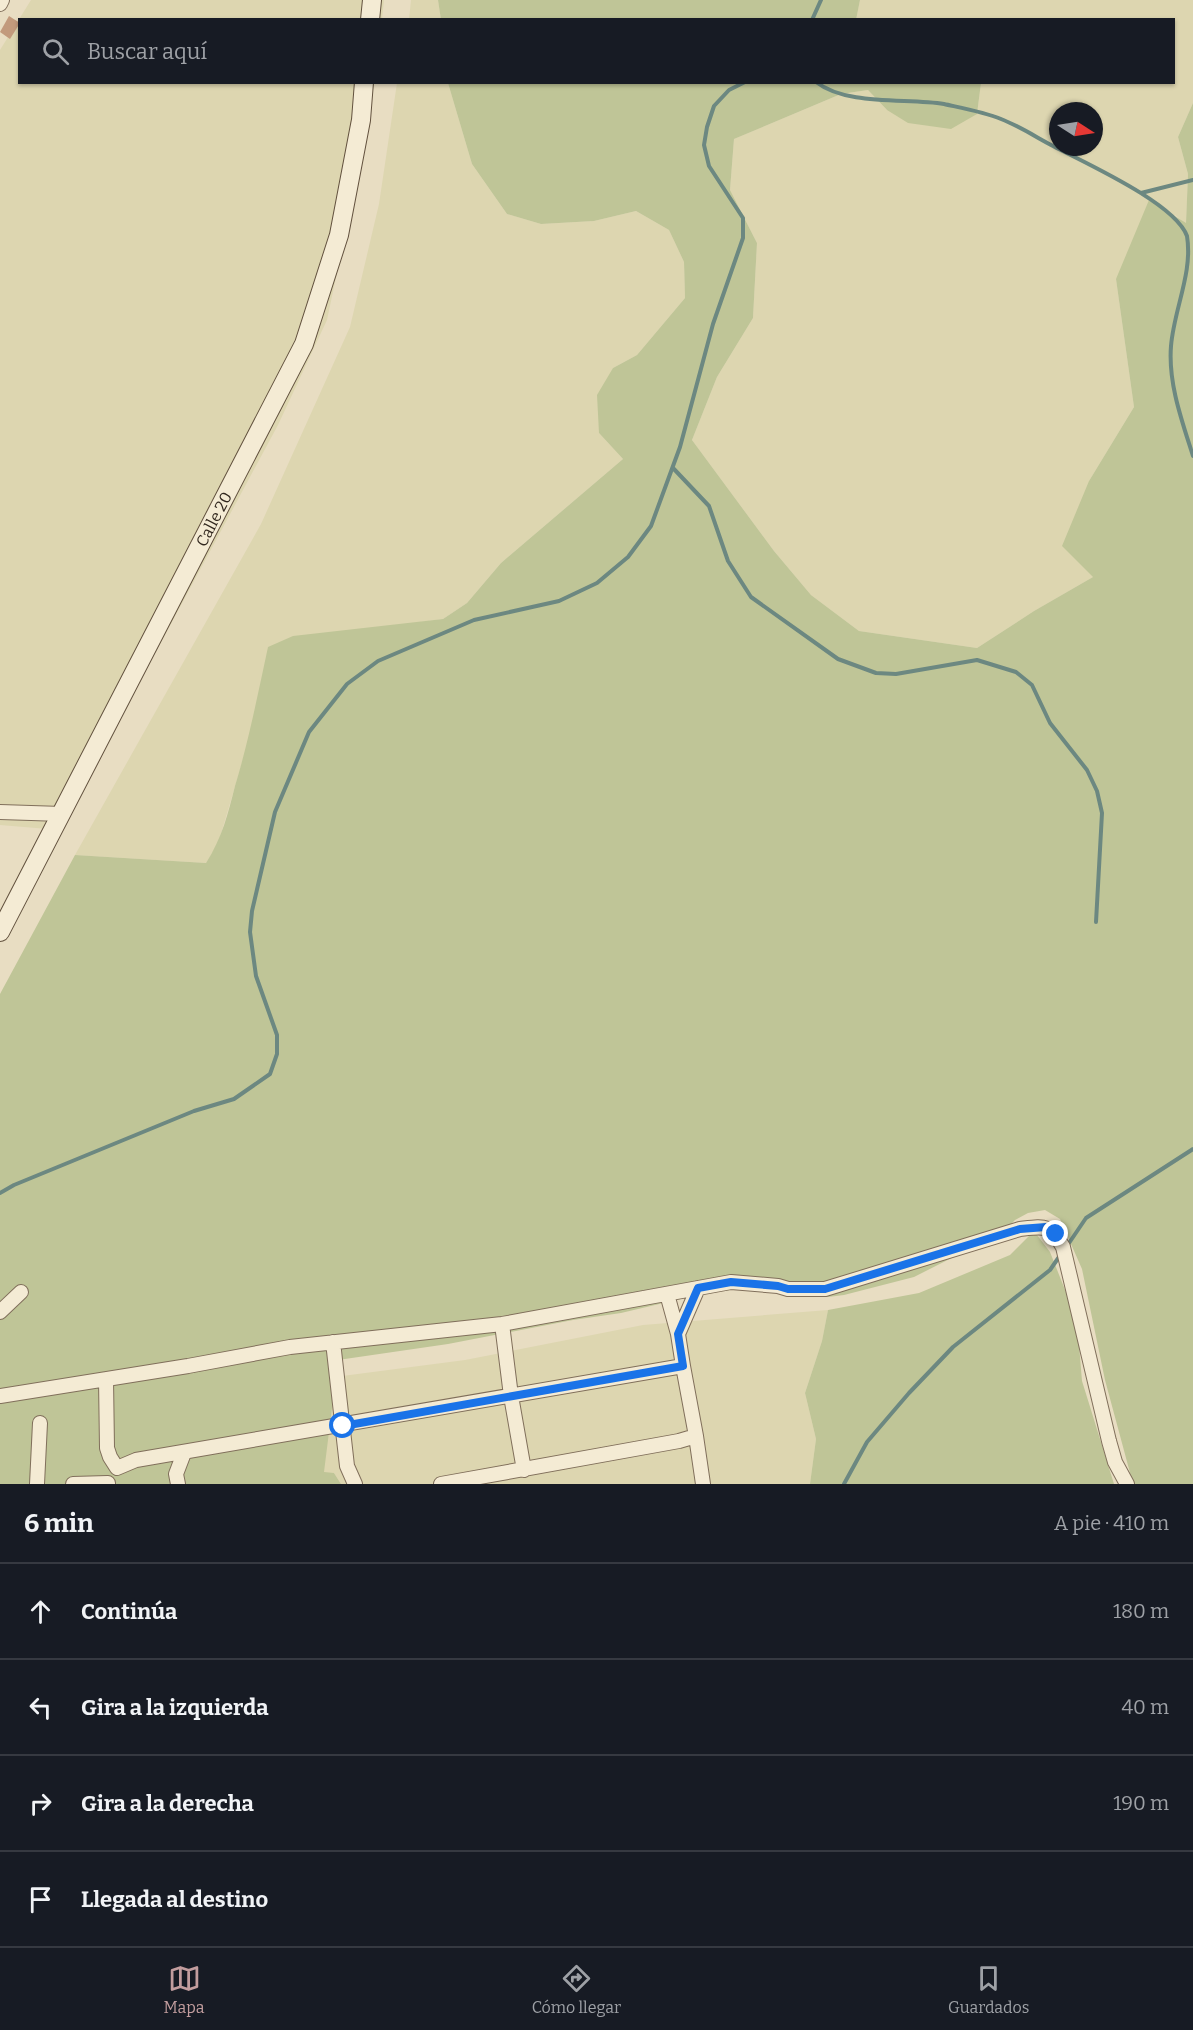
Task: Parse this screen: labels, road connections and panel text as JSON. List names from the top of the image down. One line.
{"streets":{"main road":["Calle 20"]},"north":"right","page":{"search":"Buscar aquí","heading":["6 min","A pie · 410 m"],"list":[["Continúa","180 m"],["Gira a la izquierda","40 m"],["Gira a la derecha","190 m"],"Llegada al destino"],"nav":["Mapa","Cómo llegar","Guardados"]}}
